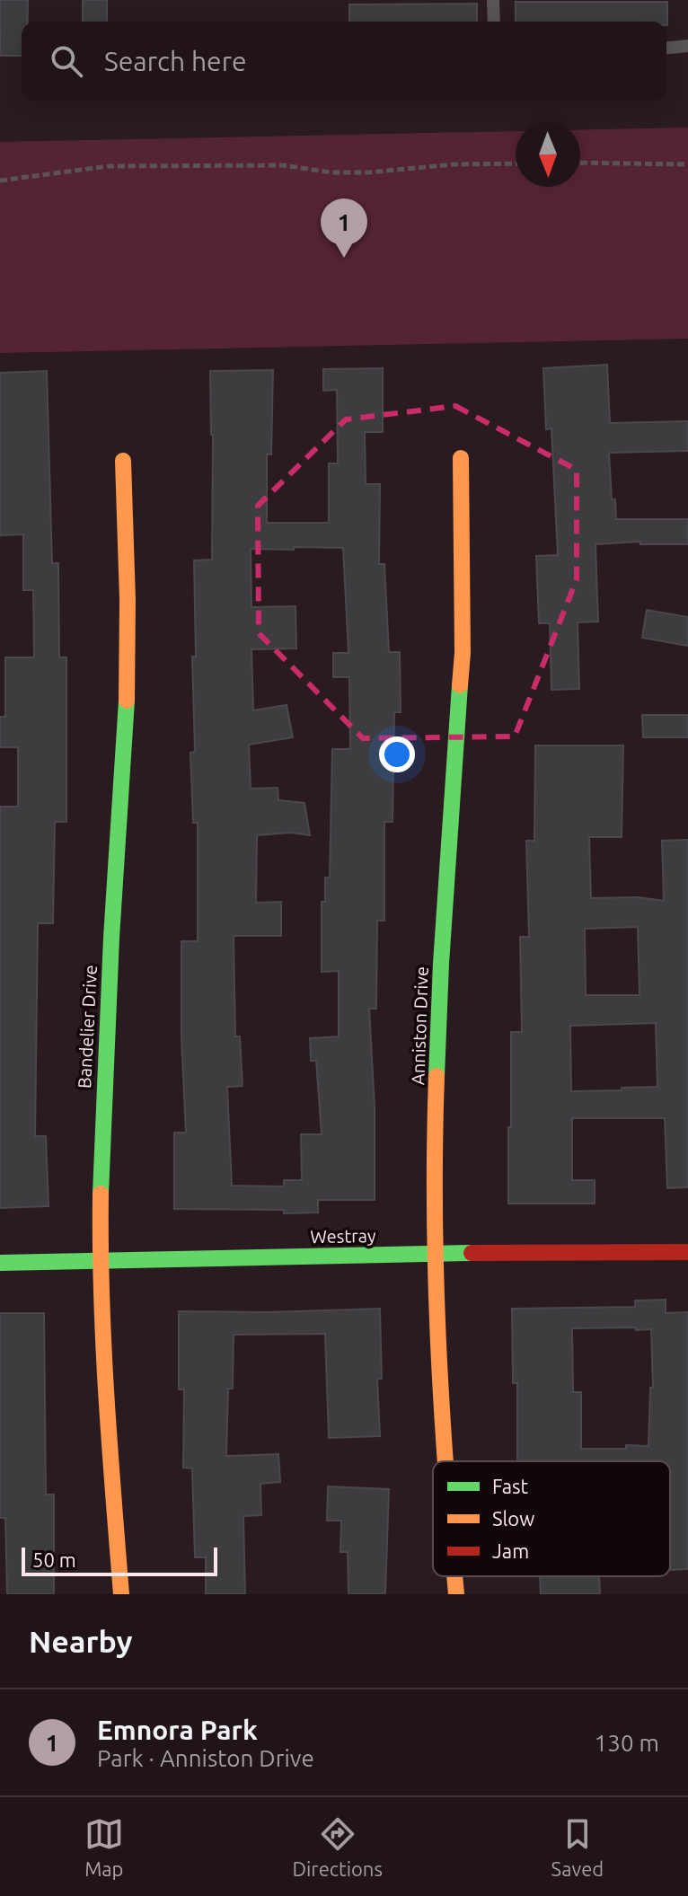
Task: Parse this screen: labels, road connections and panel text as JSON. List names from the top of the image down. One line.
{"streets":{"street":["Anniston Drive","Bandelier Drive","Westray"]},"crossings":[["Anniston Drive","Westray"],["Bandelier Drive","Westray"]],"legend":["Fast","Slow","Jam"],"scale_bar":"50 m","north":"bottom","page":{"search":"Search here","pins":"1","scale":"50 m","heading":"Nearby","list":[{"mark":"1","name":"Emnora Park","note":"Park · Anniston Drive","value":"130 m"}],"nav":["Map","Directions","Saved"]}}
